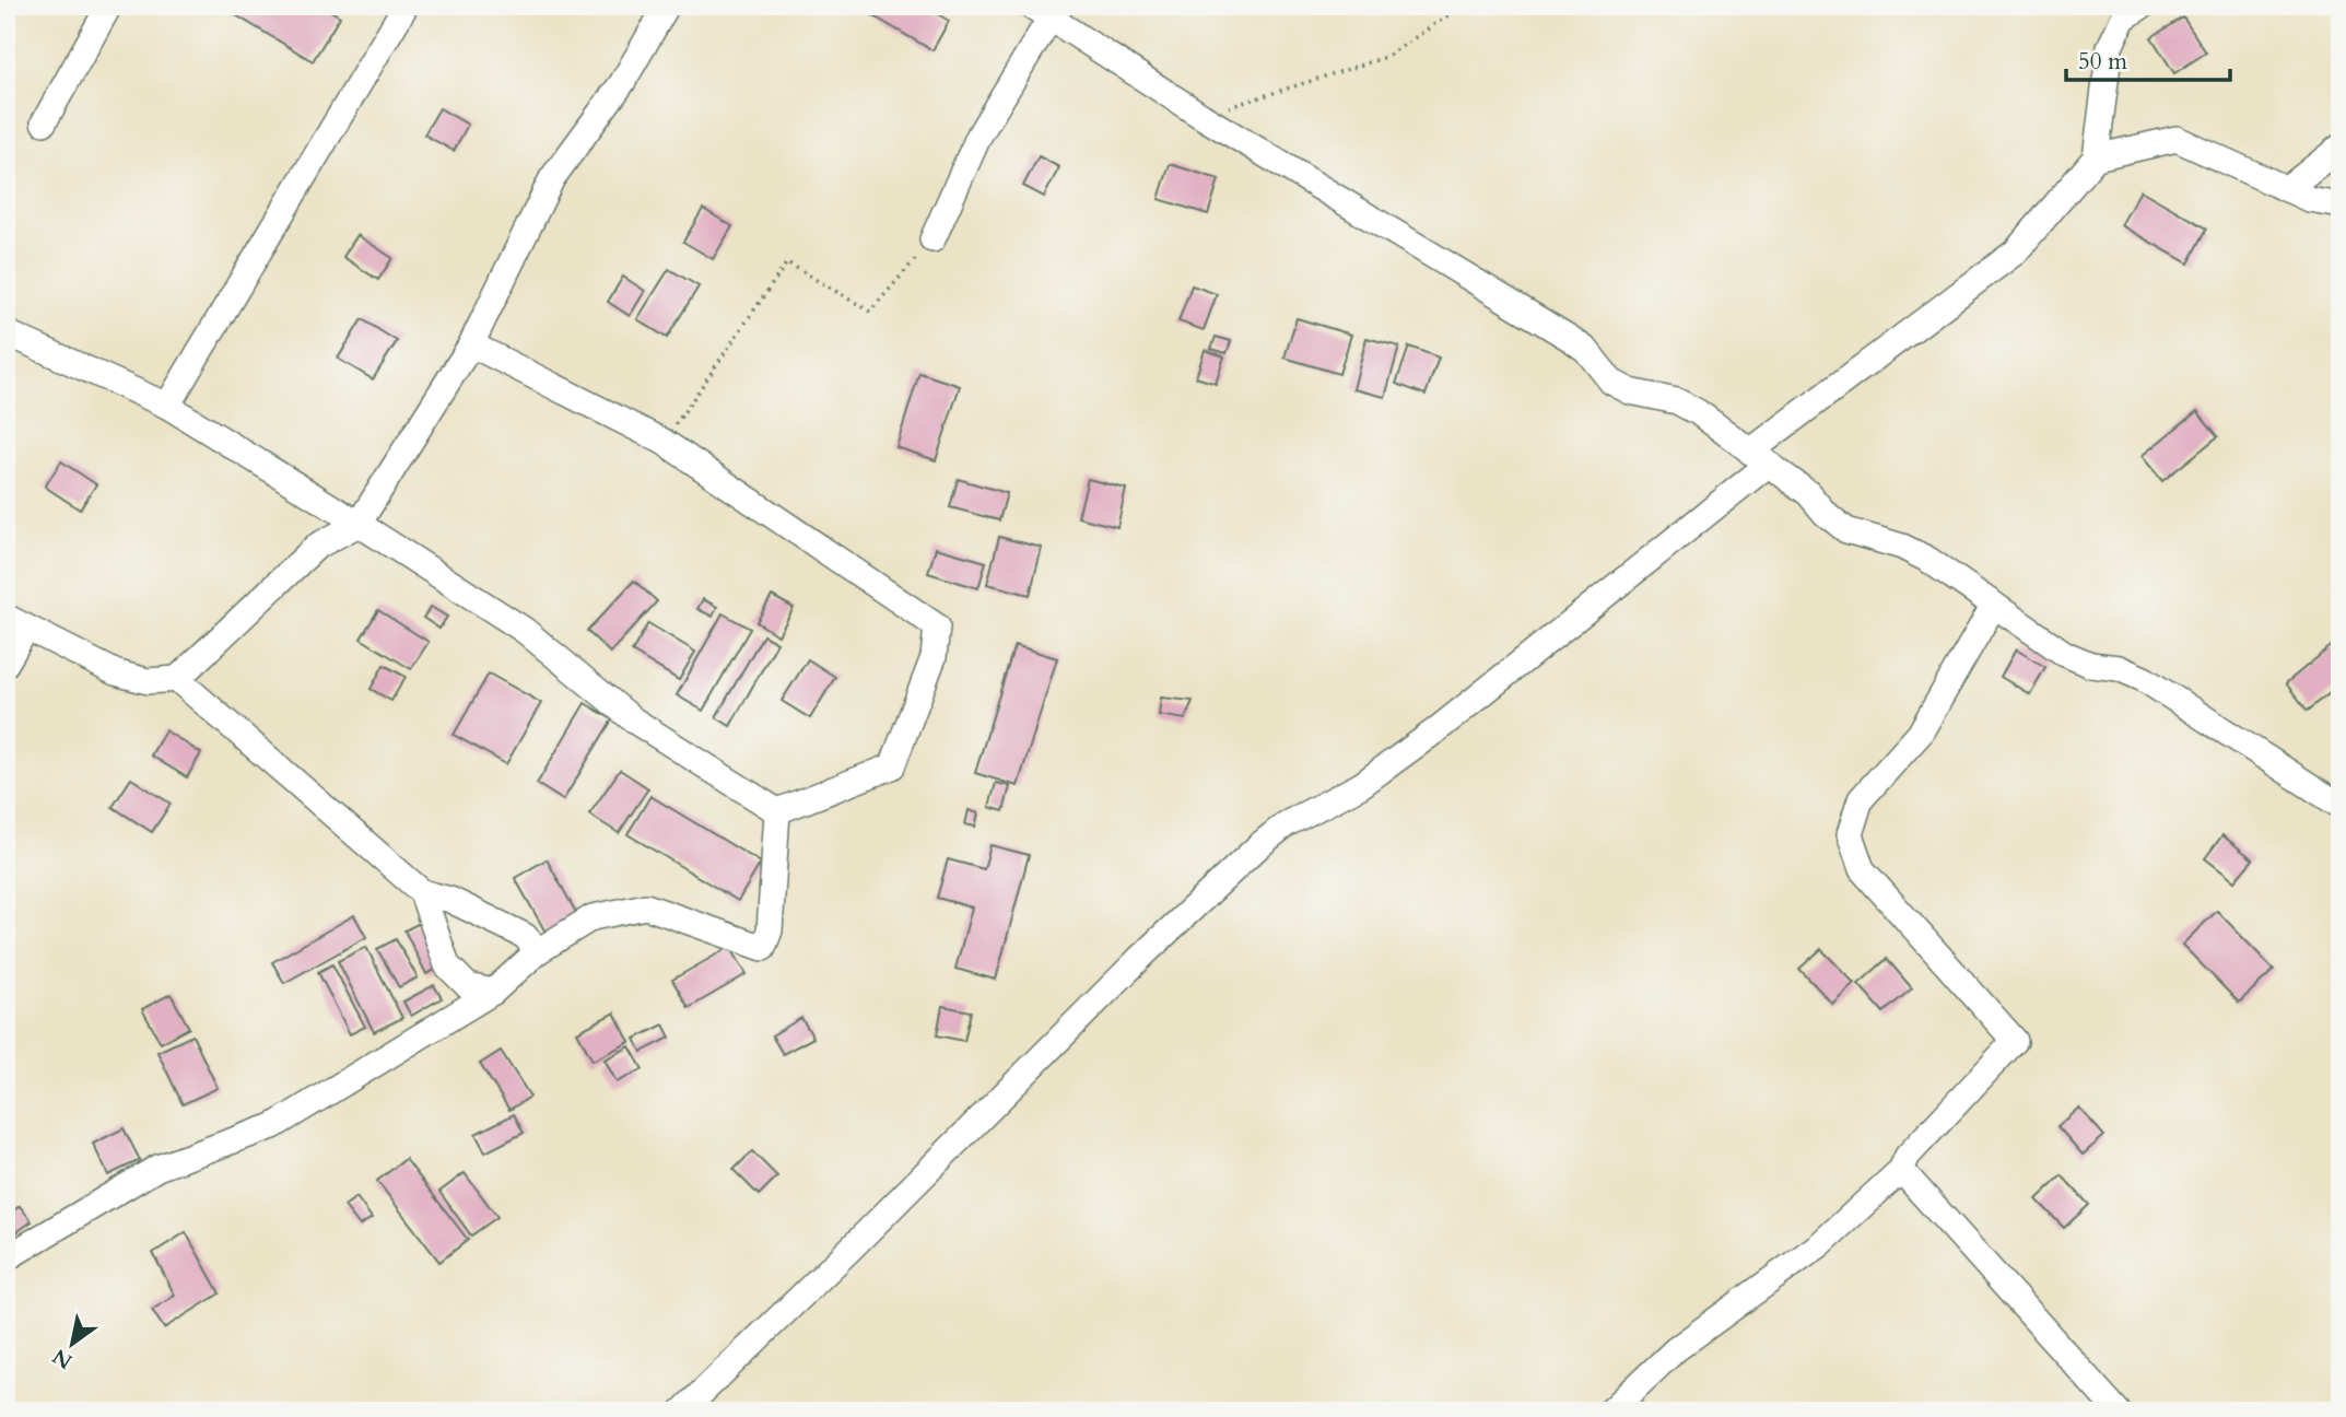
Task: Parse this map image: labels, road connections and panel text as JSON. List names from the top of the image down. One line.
{"scale_bar":"50 m","north":"bottom left"}
